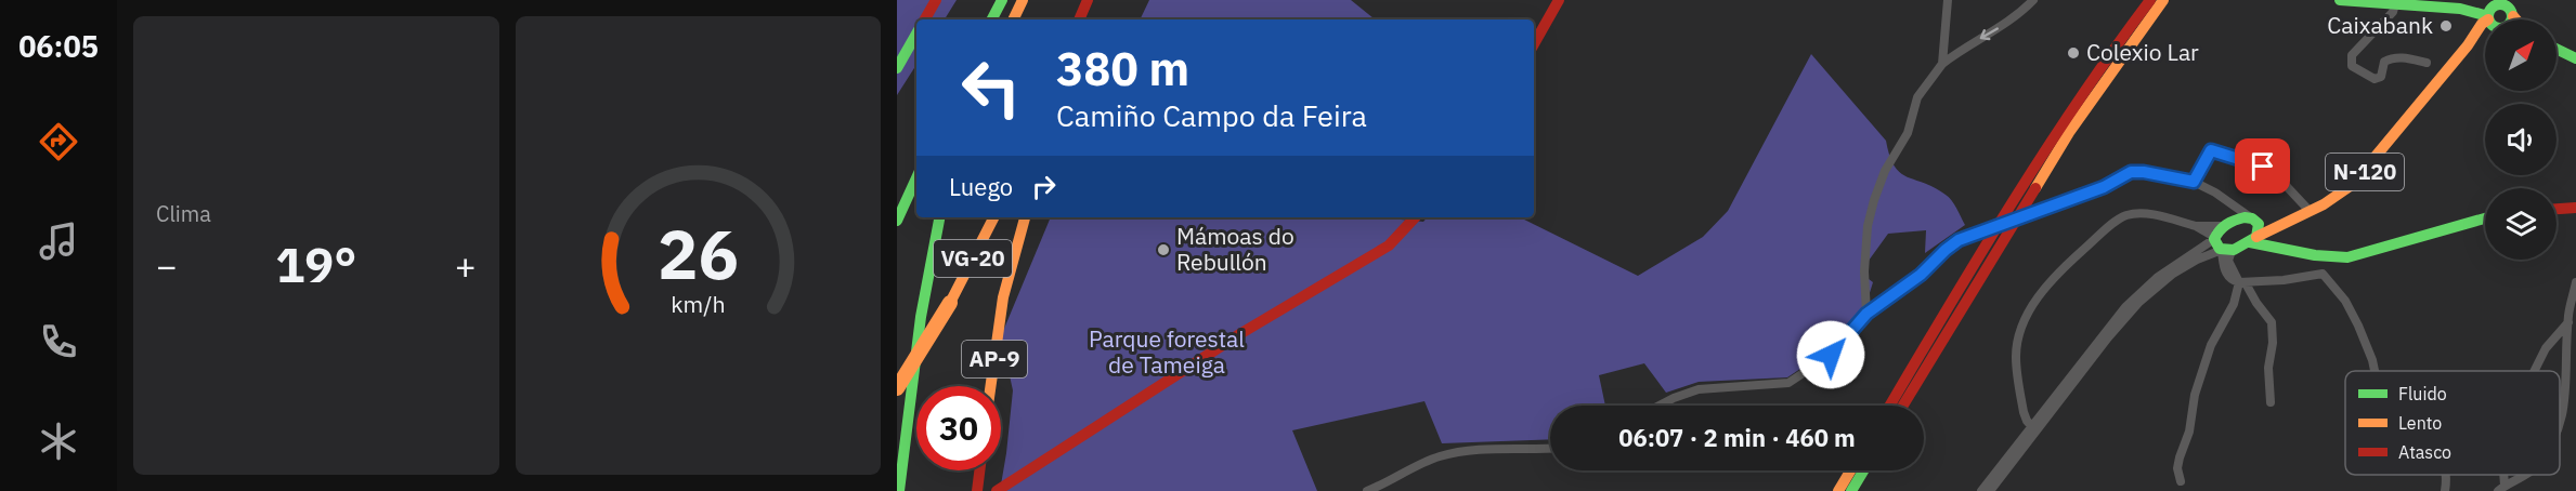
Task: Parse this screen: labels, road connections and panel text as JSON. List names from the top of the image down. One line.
{"streets":{"main road":["N-120","VG-20","AP-9"]},"parks":["Parque forestal de Tameiga"],"places":["Caixabank","Colexio Lar","Mámoas do Rebullón"],"legend":["Fluido","Lento","Atasco"],"north":"top right","page":{"tabs":"06:05","tile":"Clima","turn":["380 m","Camiño Campo da Feira"],"then":"Luego","heat":["−","19°","+"],"limit":"30","trip":"06:07 · 2 min · 460 m","gauge":["26","km/h"]}}
